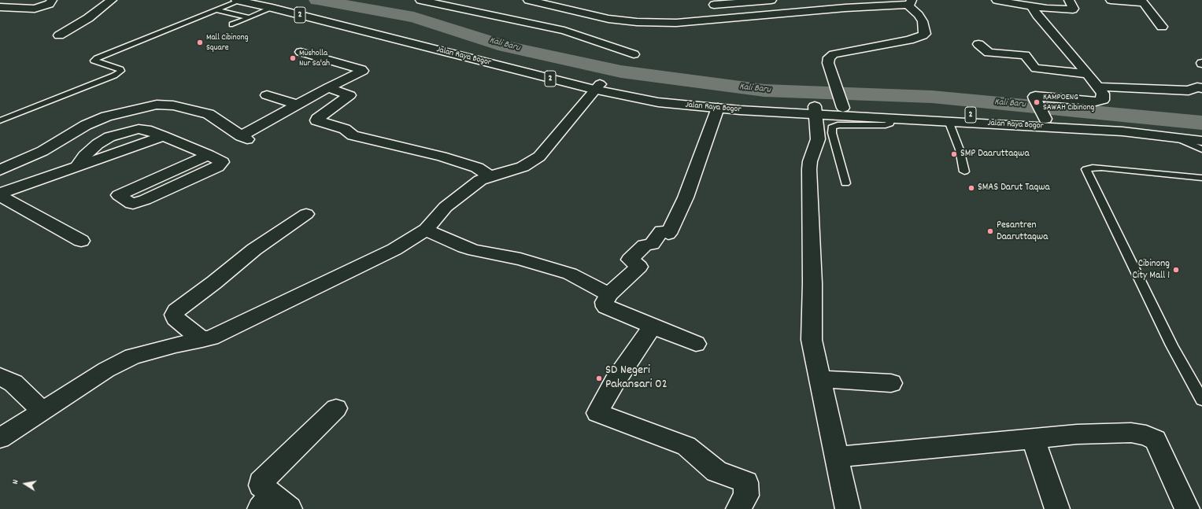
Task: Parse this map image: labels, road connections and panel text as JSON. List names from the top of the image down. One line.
{"streets":{"main road":["2","Jalan Raya Bogor"]},"water":["Kali Baru"],"places":["Mall Cibinong Square","Musholla Nur Sa'ah","KAMPOENG SAWAH Cibinong","SMP Daaruttaqwa","SMAS Darut Taqwa","Pesantren Daaruttaqwa","Cibinong City Mall 1","SD Negeri Pakansari 02"],"north":"left"}
